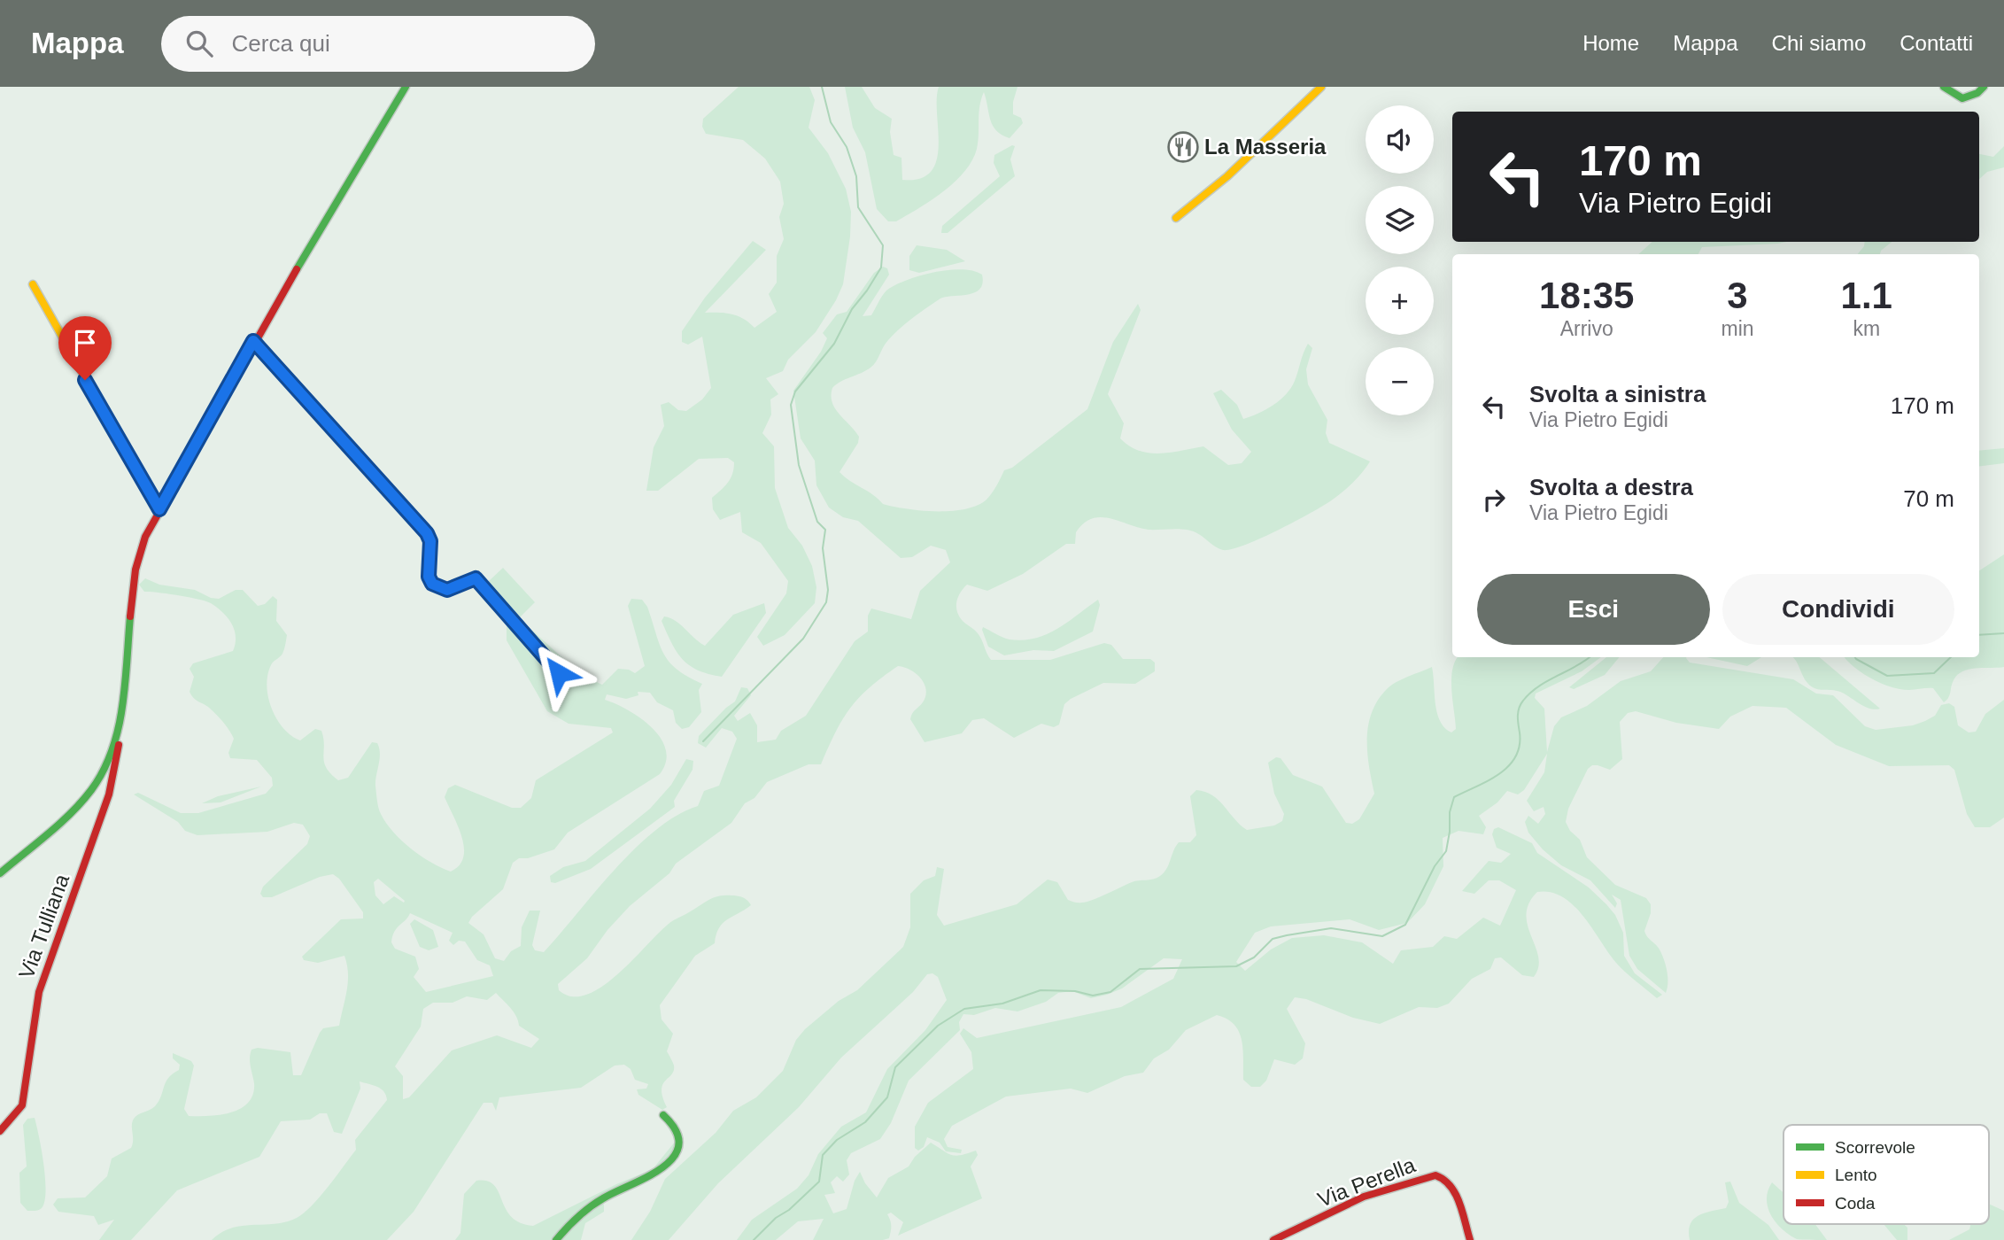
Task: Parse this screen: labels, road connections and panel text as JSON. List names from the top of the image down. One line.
{"streets":{"street":["Via Tulliana","Via Perella"]},"places":{"restaurant":["La Masseria"]},"legend":["Scorrevole","Lento","Coda"],"page":{"header":"Mappa","search":"Cerca qui","nav":["Home","Mappa","Chi siamo","Contatti"],"map_buttons":["+","−"],"turn":["170 m","Via Pietro Egidi"],"eta":["18:35","Arrivo","3","min","1.1","km"],"list":[{"name":"Svolta a sinistra","note":"Via Pietro Egidi","value":"170 m"},{"name":"Svolta a destra","note":"Via Pietro Egidi","value":"70 m"}],"buttons":["Esci","Condividi"]}}
